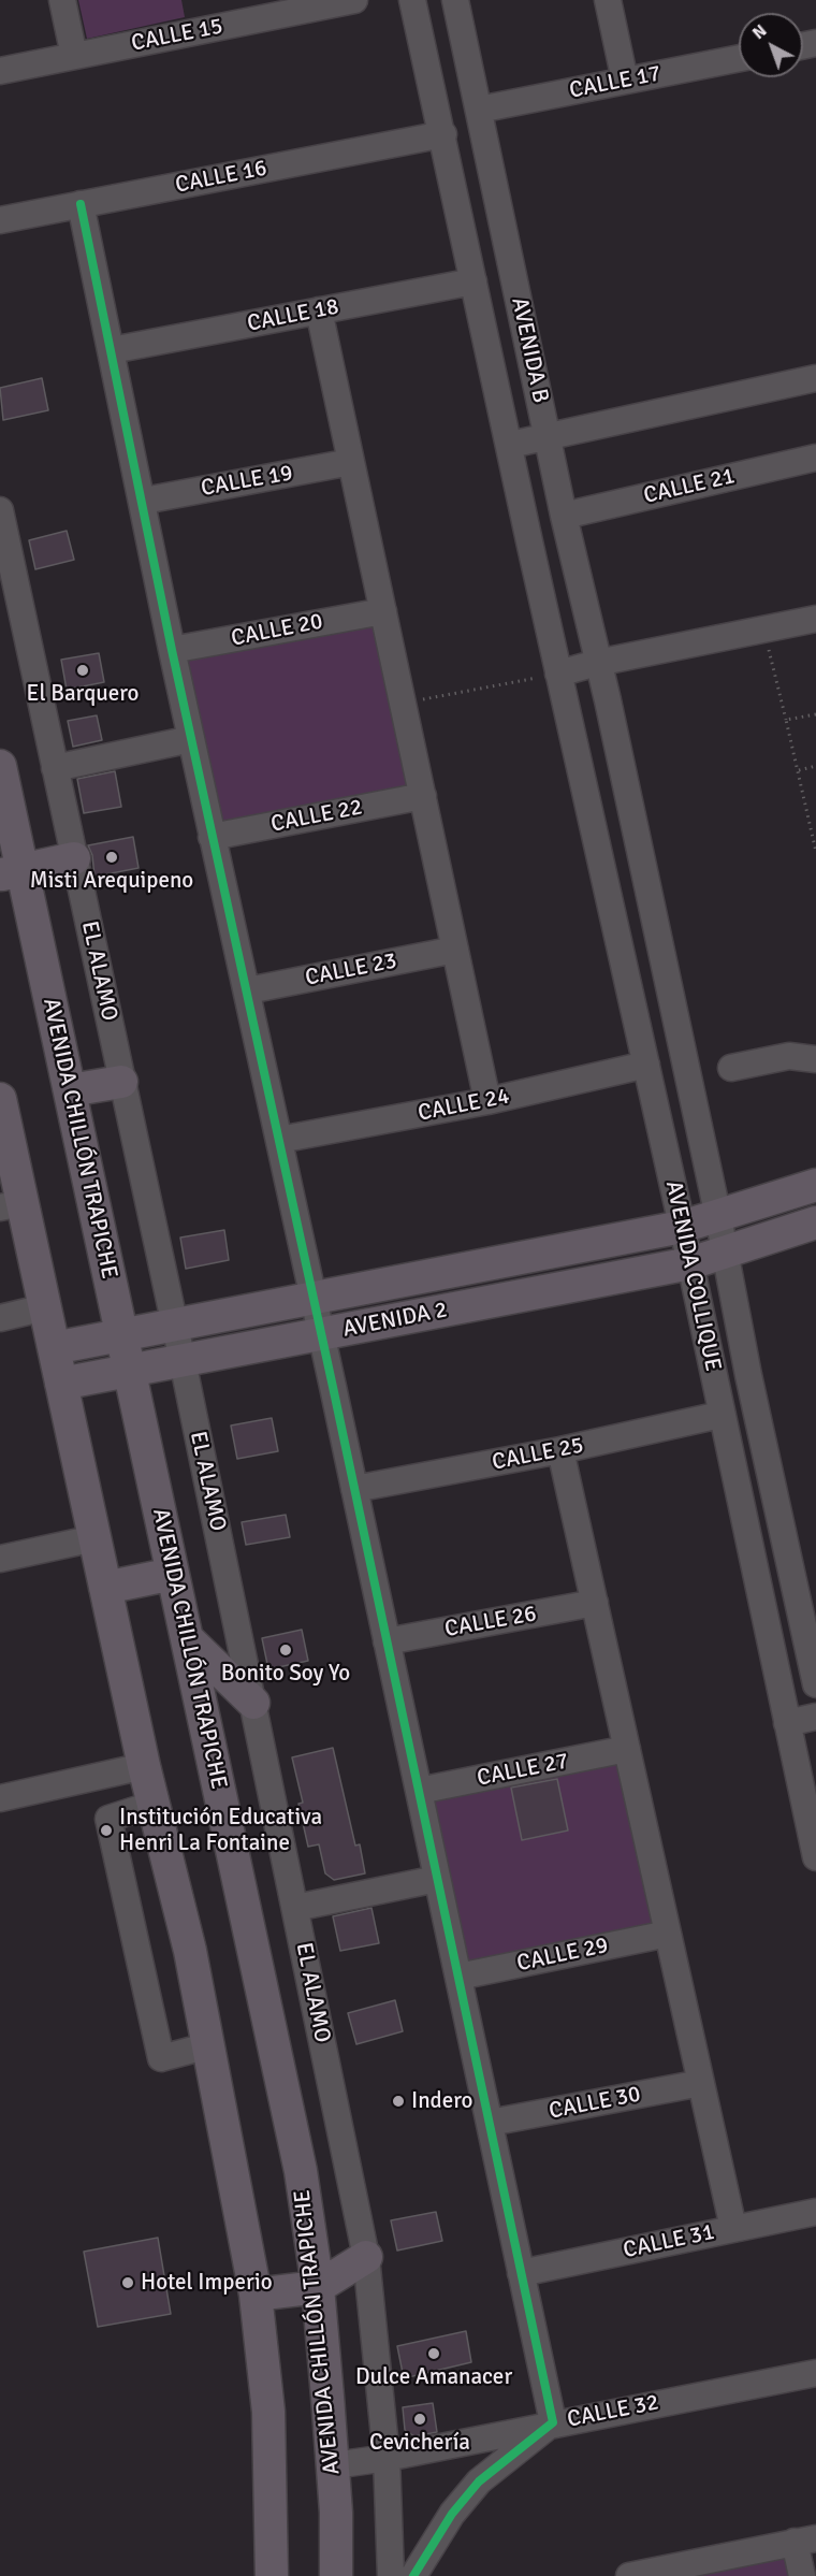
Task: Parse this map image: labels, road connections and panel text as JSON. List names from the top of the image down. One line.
{"streets":{"main road":["AVENIDA CHILLÓN TRAPICHE","AVENIDA 2"],"street":["CALLE 15","CALLE 17","CALLE 16","CALLE 18","AVENIDA B","CALLE 19","CALLE 21","CALLE 20","CALLE 22","CALLE 23","EL ALAMO","CALLE 24","AVENIDA COLLIQUE","CALLE 25","CALLE 26","CALLE 27","CALLE 29","CALLE 30","CALLE 31","CALLE 32"]},"crossings":[["CALLE 17","AVENIDA B"],["CALLE 16","AVENIDA B"],["CALLE 18","AVENIDA B"],["AVENIDA B","CALLE 21"],["AVENIDA B","AVENIDA COLLIQUE"],["AVENIDA B","AVENIDA 2"],["EL ALAMO","AVENIDA 2"],["EL ALAMO","CALLE 32"],["CALLE 24","AVENIDA COLLIQUE"],["AVENIDA CHILLÓN TRAPICHE","AVENIDA 2"],["AVENIDA CHILLÓN TRAPICHE","CALLE 32"],["AVENIDA COLLIQUE","AVENIDA 2"],["AVENIDA COLLIQUE","CALLE 25"]],"places":["El Barquero","Misti Arequipeno","Bonito Soy Yo","Institución Educativa Henri La Fontaine","Indero","Hotel Imperio","Dulce Amanacer","Cevichería"],"north":"top left"}
